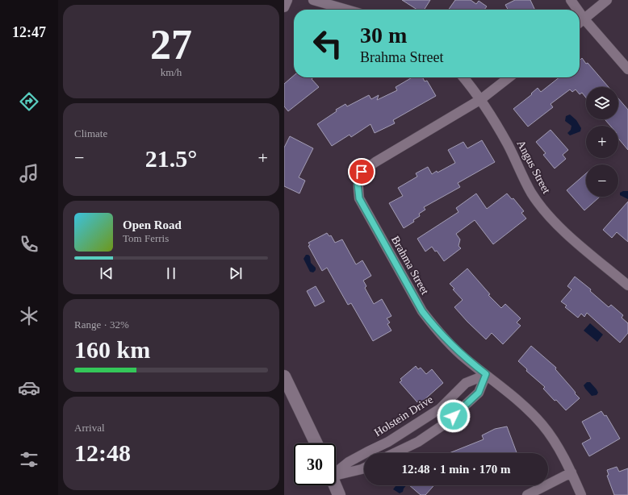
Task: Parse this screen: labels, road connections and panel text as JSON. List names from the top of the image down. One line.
{"streets":{"street":["Angus Street","Brahma Street","Holstein Drive"]},"crossings":[["Angus Street","Brahma Street"],["Brahma Street","Holstein Drive"]],"page":{"tabs":"12:47","tile":[["27","km/h"],"Climate",["Range · 32%","160 km"],["Arrival","12:48"]],"turn":["30 m","Brahma Street"],"map_buttons":["+","−"],"heat":["−","21.5°","+"],"song":["Open Road","Tom Ferris"],"limit":"30","trip":"12:48 · 1 min · 170 m"}}
